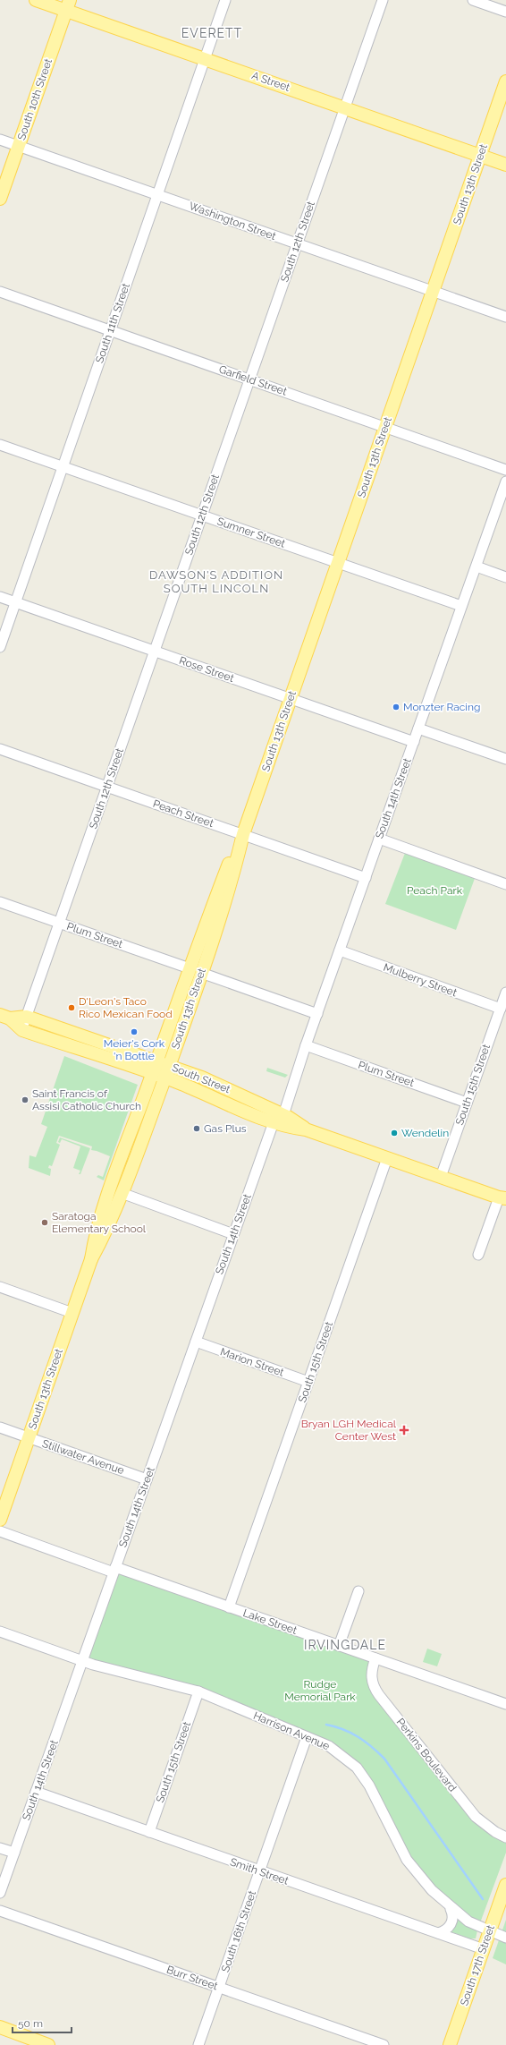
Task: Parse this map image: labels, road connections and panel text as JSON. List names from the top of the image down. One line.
{"streets":{"main road":["A Street","South 10th Street","South 13th Street","South Street","South 17th Street"],"street":["Washington Street","South 12th Street","South 11th Street","Garfield Street","Sumner Street","Rose Street","South 14th Street","Peach Street","Plum Street","Mulberry Street","South 15th Street","Marion Street","Stillwater Avenue","Lake Street","Harrison Avenue","Perkins Boulevard","Smith Street","South 16th Street","Burr Street"]},"crossings":[["A Street","South 10th Street"],["A Street","South 13th Street"],["A Street","South 12th Street"],["A Street","South 11th Street"],["South 10th Street","Washington Street"],["South 13th Street","Washington Street"],["South 13th Street","Garfield Street"],["South 13th Street","Sumner Street"],["South 13th Street","Rose Street"],["South 13th Street","Peach Street"],["South 13th Street","Plum Street"],["South 13th Street","South Street"],["South 13th Street","Stillwater Avenue"],["Washington Street","South 12th Street"],["Washington Street","South 11th Street"],["South 12th Street","Garfield Street"],["South 12th Street","Sumner Street"],["South 12th Street","Rose Street"],["South 12th Street","Peach Street"],["South 12th Street","Plum Street"],["South 12th Street","South Street"],["South 11th Street","Garfield Street"],["South 11th Street","Sumner Street"],["South 11th Street","Rose Street"],["Sumner Street","South 14th Street"],["Rose Street","South 14th Street"],["South 14th Street","Peach Street"],["South 14th Street","Plum Street"],["South 14th Street","Mulberry Street"],["South 14th Street","South Street"],["South 14th Street","Marion Street"],["South 14th Street","Stillwater Avenue"],["South 14th Street","Lake Street"],["South 14th Street","Harrison Avenue"],["South 14th Street","Smith Street"],["Plum Street","South 15th Street"],["Mulberry Street","South 15th Street"],["South Street","South 15th Street"],["South 15th Street","Marion Street"],["South 15th Street","Lake Street"],["South 15th Street","Harrison Avenue"],["South 15th Street","Smith Street"],["Lake Street","Perkins Boulevard"],["Harrison Avenue","South 16th Street"],["Harrison Avenue","South 17th Street"],["Smith Street","South 16th Street"],["Smith Street","South 17th Street"],["South 16th Street","Burr Street"]],"districts":["EVERETT","DAWSON'S ADDITION SOUTH LINCOLN","IRVINGDALE"],"parks":["Peach Park","Rudge Memorial Park"],"places":{"other":["Monzter Racing","D'Leon's Taco Rico Mexican Food","Meier's Cork 'n Bottle","Saint Francis of Assisi Catholic Church","Gas Plus","Wendelin","Saratoga Elementary School"],"health":["Bryan LGH Medical Center West"]},"scale_bar":"50 m"}
